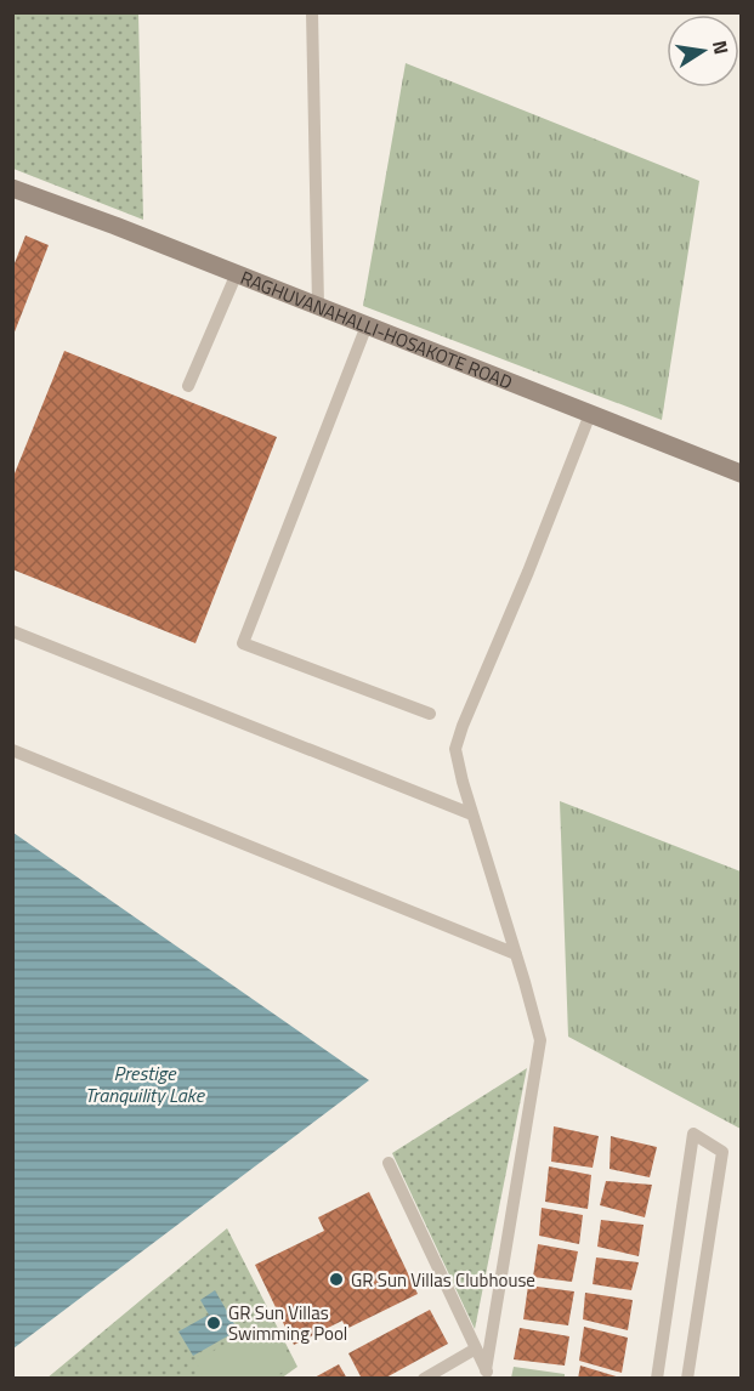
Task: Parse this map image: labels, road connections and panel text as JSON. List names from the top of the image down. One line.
{"streets":{"main road":["RAGHUVANAHALLI-HOSAKOTE ROAD"]},"water":["Prestige Tranquility Lake"],"places":["GR Sun Villas Clubhouse","GR Sun Villas Swimming Pool"],"north":"right"}
